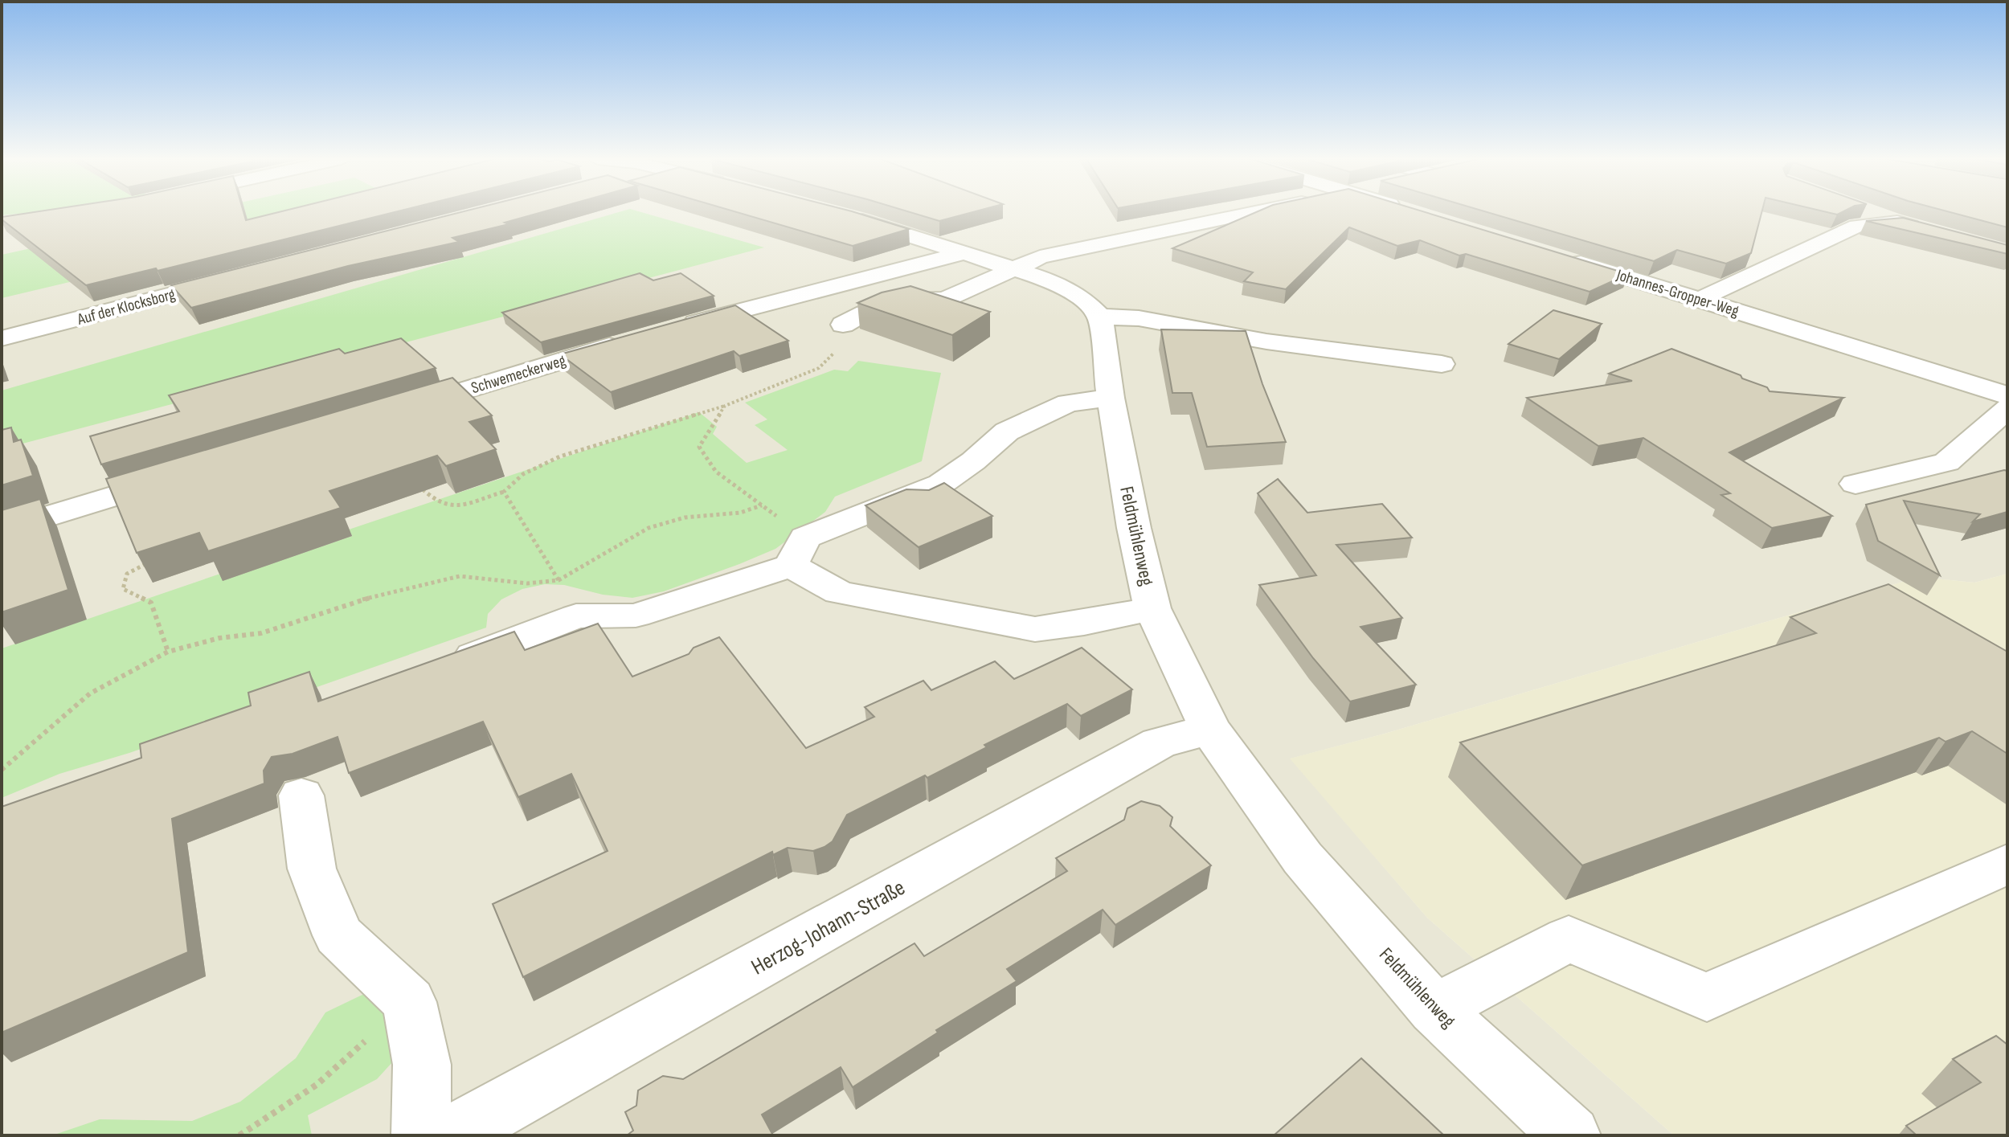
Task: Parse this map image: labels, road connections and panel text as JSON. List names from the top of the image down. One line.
{"streets":{"street":["Johannes-Gropper-Weg","Auf der Klocksborg","Schwemeckerweg","Feldmühlenweg","Herzog-Johann-Straße"]},"crossings":[["Feldmühlenweg","Herzog-Johann-Straße"]]}
